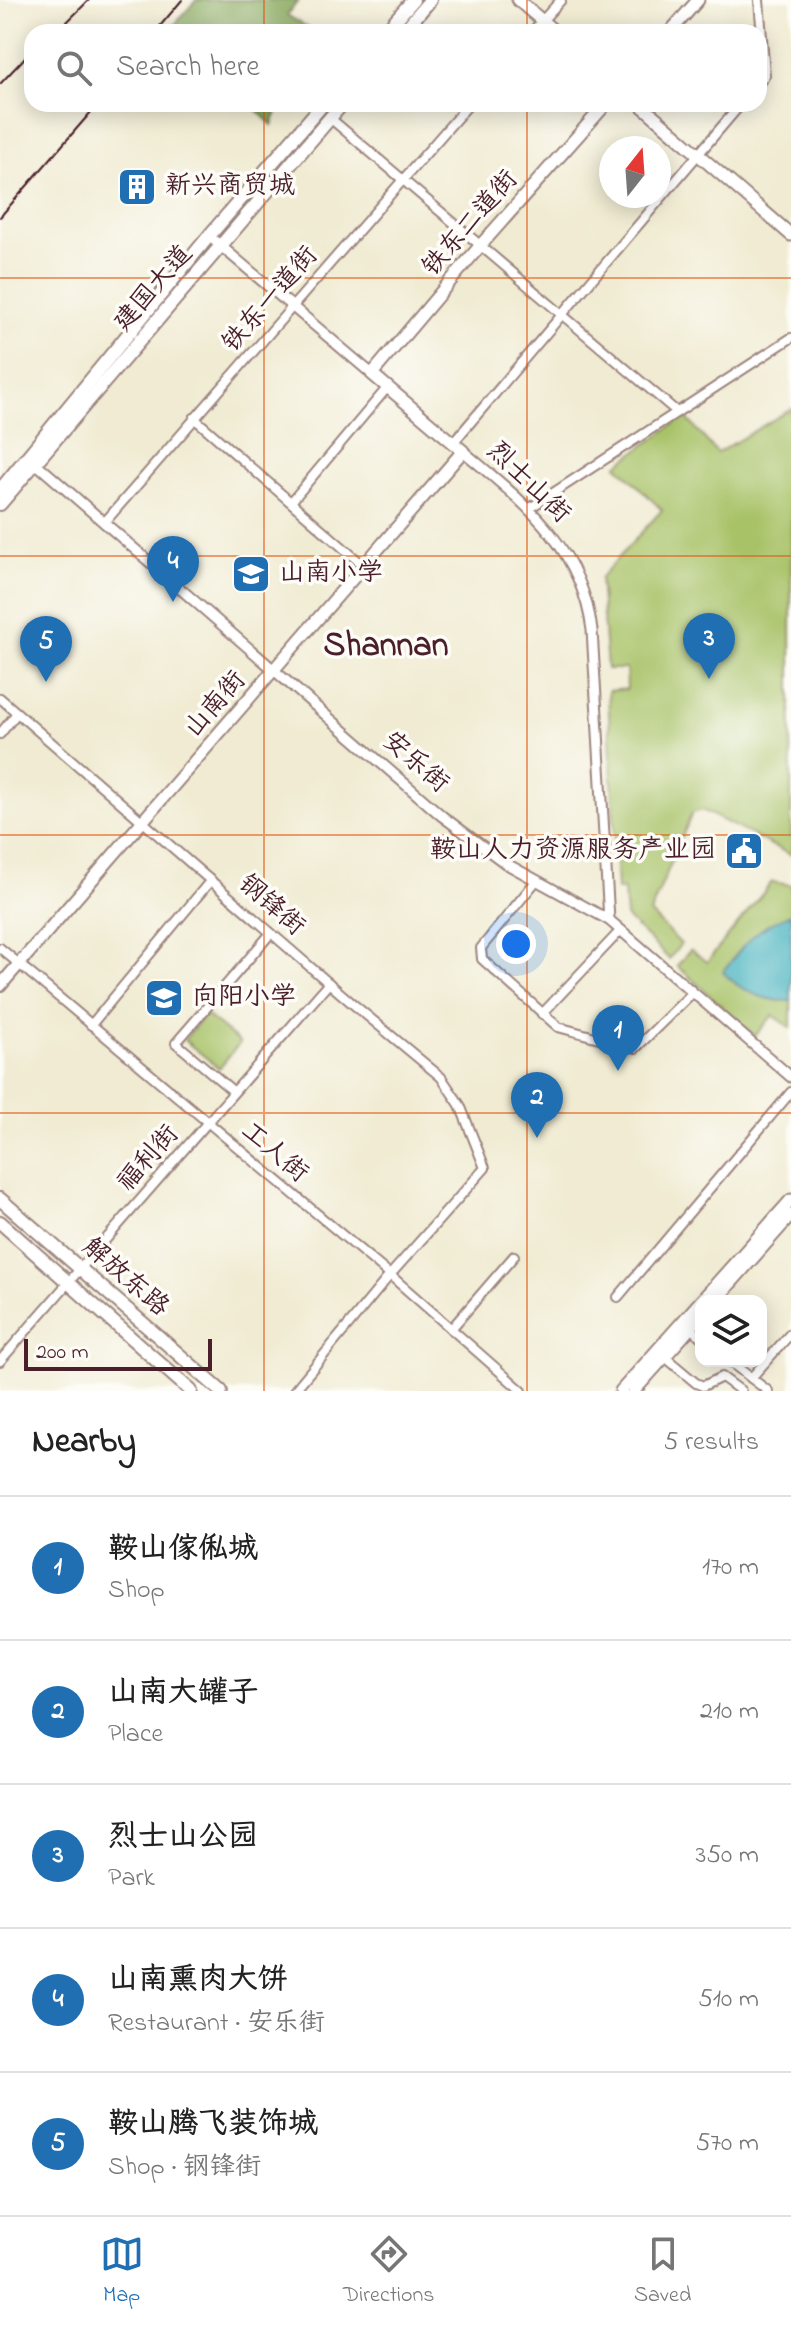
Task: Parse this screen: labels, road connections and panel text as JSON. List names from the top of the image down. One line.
{"streets":{"main road":["铁东二道街","建国大道","烈士山街","山南街","解放东路"],"street":["铁东一道街","安乐街","钢锋街","工人街","福利街"]},"crossings":[["铁东二道街","烈士山街"],["建国大道","烈士山街"],["建国大道","安乐街"],["铁东一道街","烈士山街"],["铁东一道街","安乐街"],["烈士山街","山南街"],["烈士山街","安乐街"],["山南街","安乐街"],["山南街","钢锋街"],["山南街","工人街"],["钢锋街","工人街"],["钢锋街","福利街"],["工人街","福利街"],["福利街","解放东路"]],"districts":["Shannan"],"places":{"building":["新兴商贸城"],"school or university":["山南小学","向阳小学"],"public building":["鞍山人力资源服务产业园"]},"scale_bar":"200 m","north":"top","page":{"search":"Search here","pins":["4","3","5","1","2"],"scale":"200 m","heading":["Nearby","5 results"],"list":[{"mark":"1","name":"鞍山傢俬城","note":"Shop","value":"170 m"},{"mark":"2","name":"山南大罐子","note":"Place","value":"210 m"},{"mark":"3","name":"烈士山公园","note":"Park","value":"350 m"},{"mark":"4","name":"山南熏肉大饼","note":"Restaurant · 安乐街","value":"510 m"},{"mark":"5","name":"鞍山腾飞装饰城","note":"Shop · 钢锋街","value":"570 m"}],"nav":["Map","Directions","Saved"]}}
